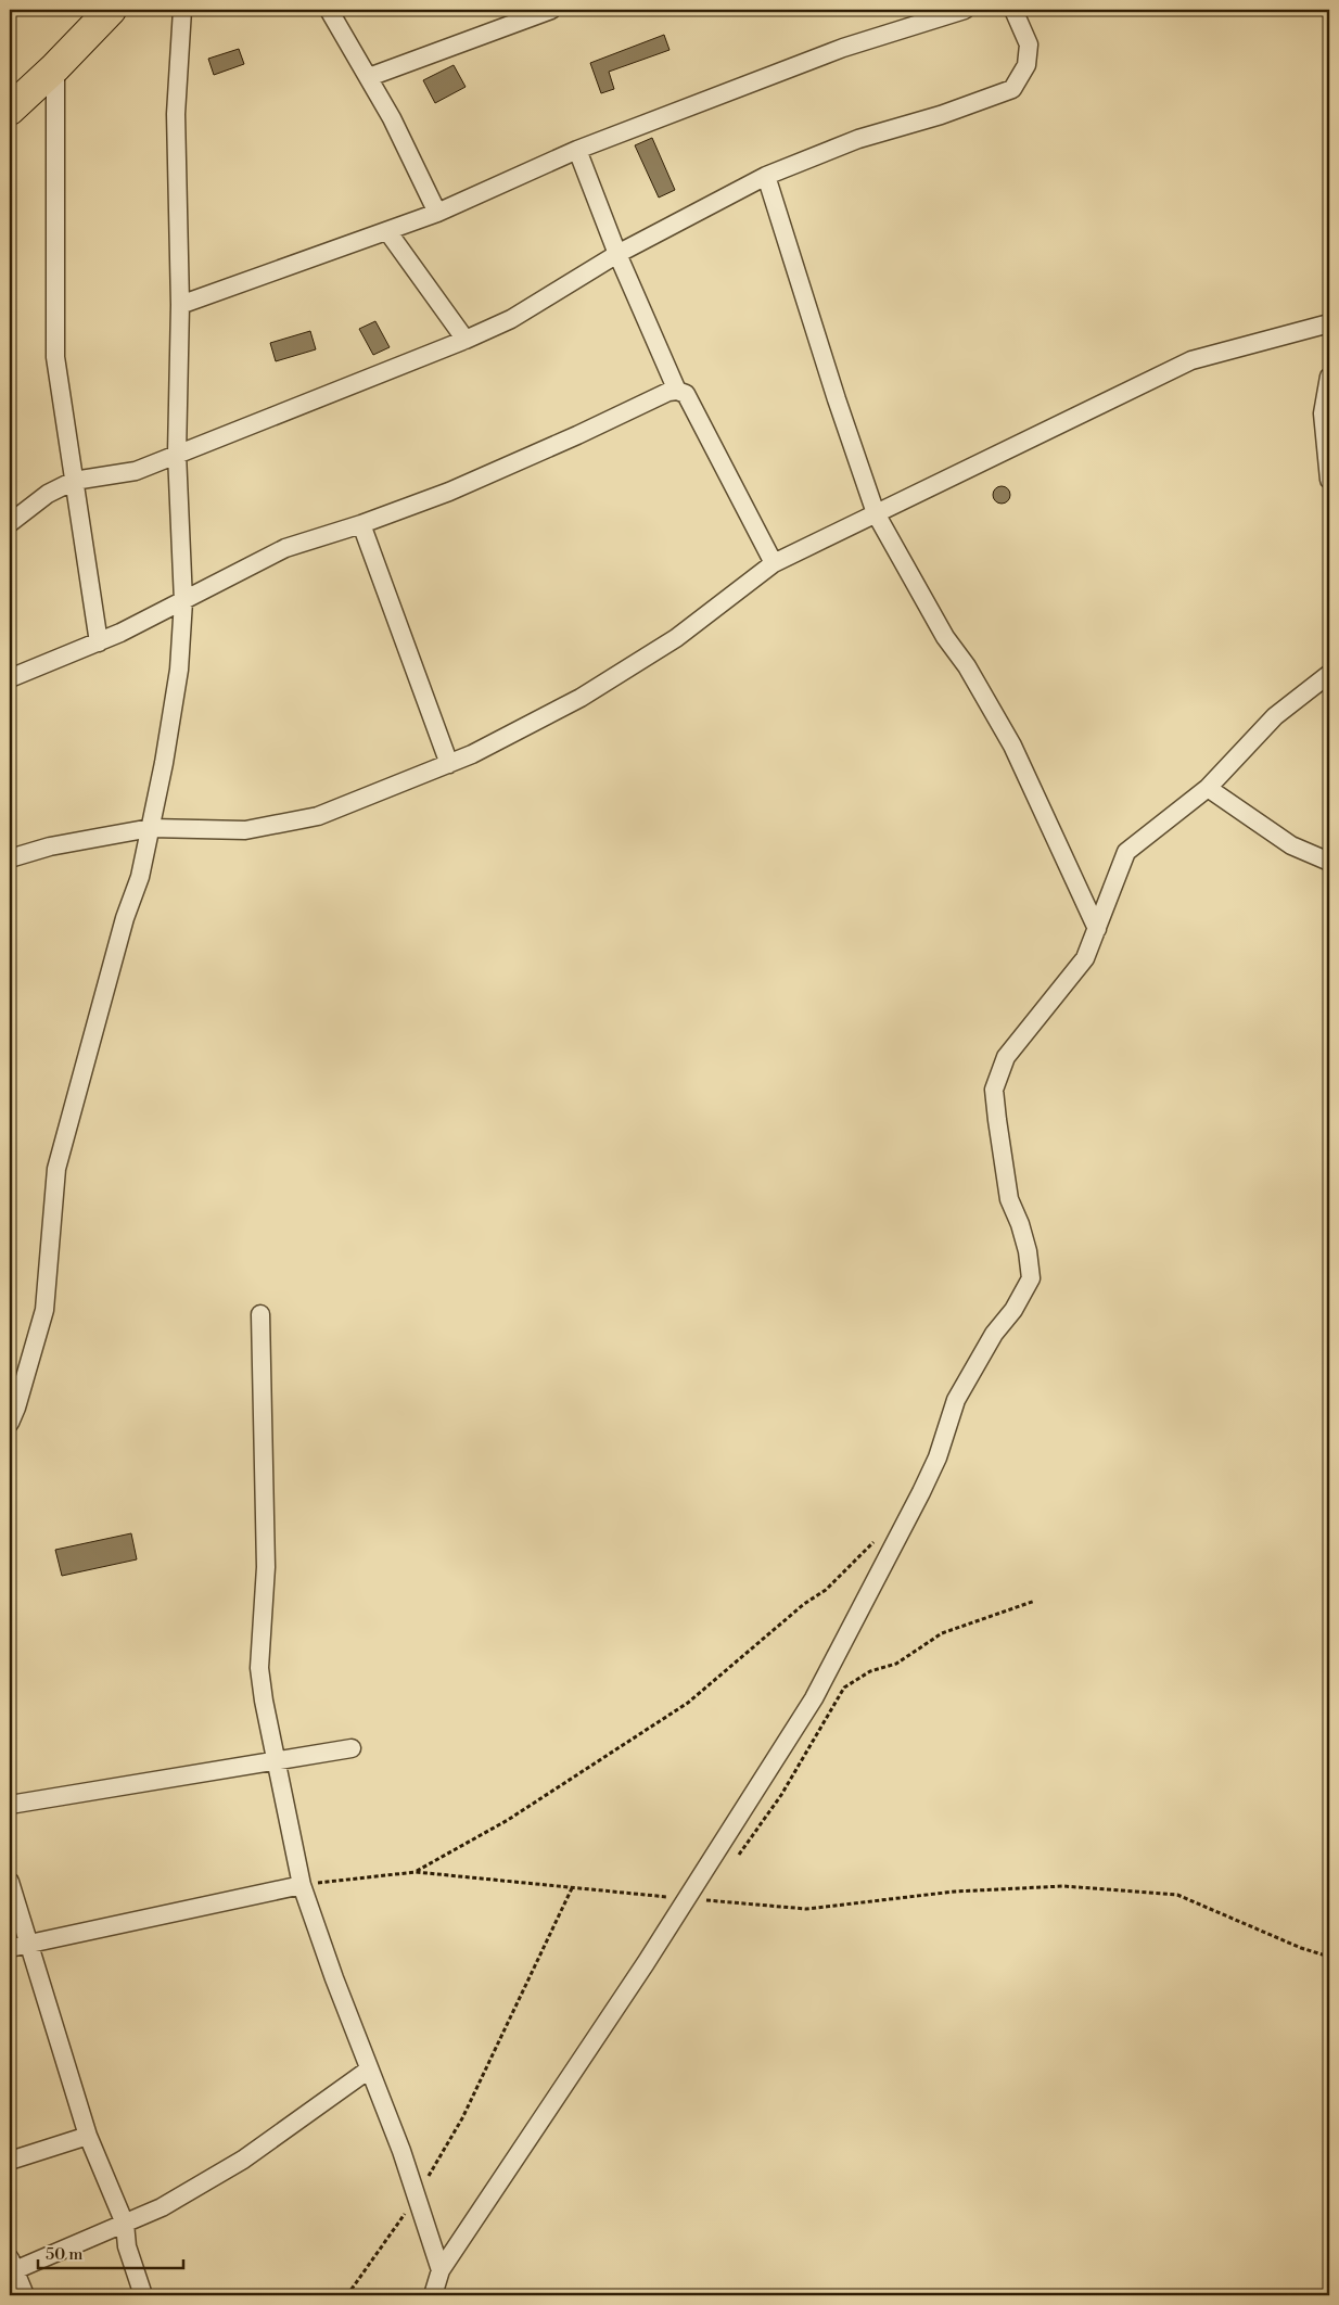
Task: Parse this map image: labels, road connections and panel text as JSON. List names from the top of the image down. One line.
{"scale_bar":"50 m"}
